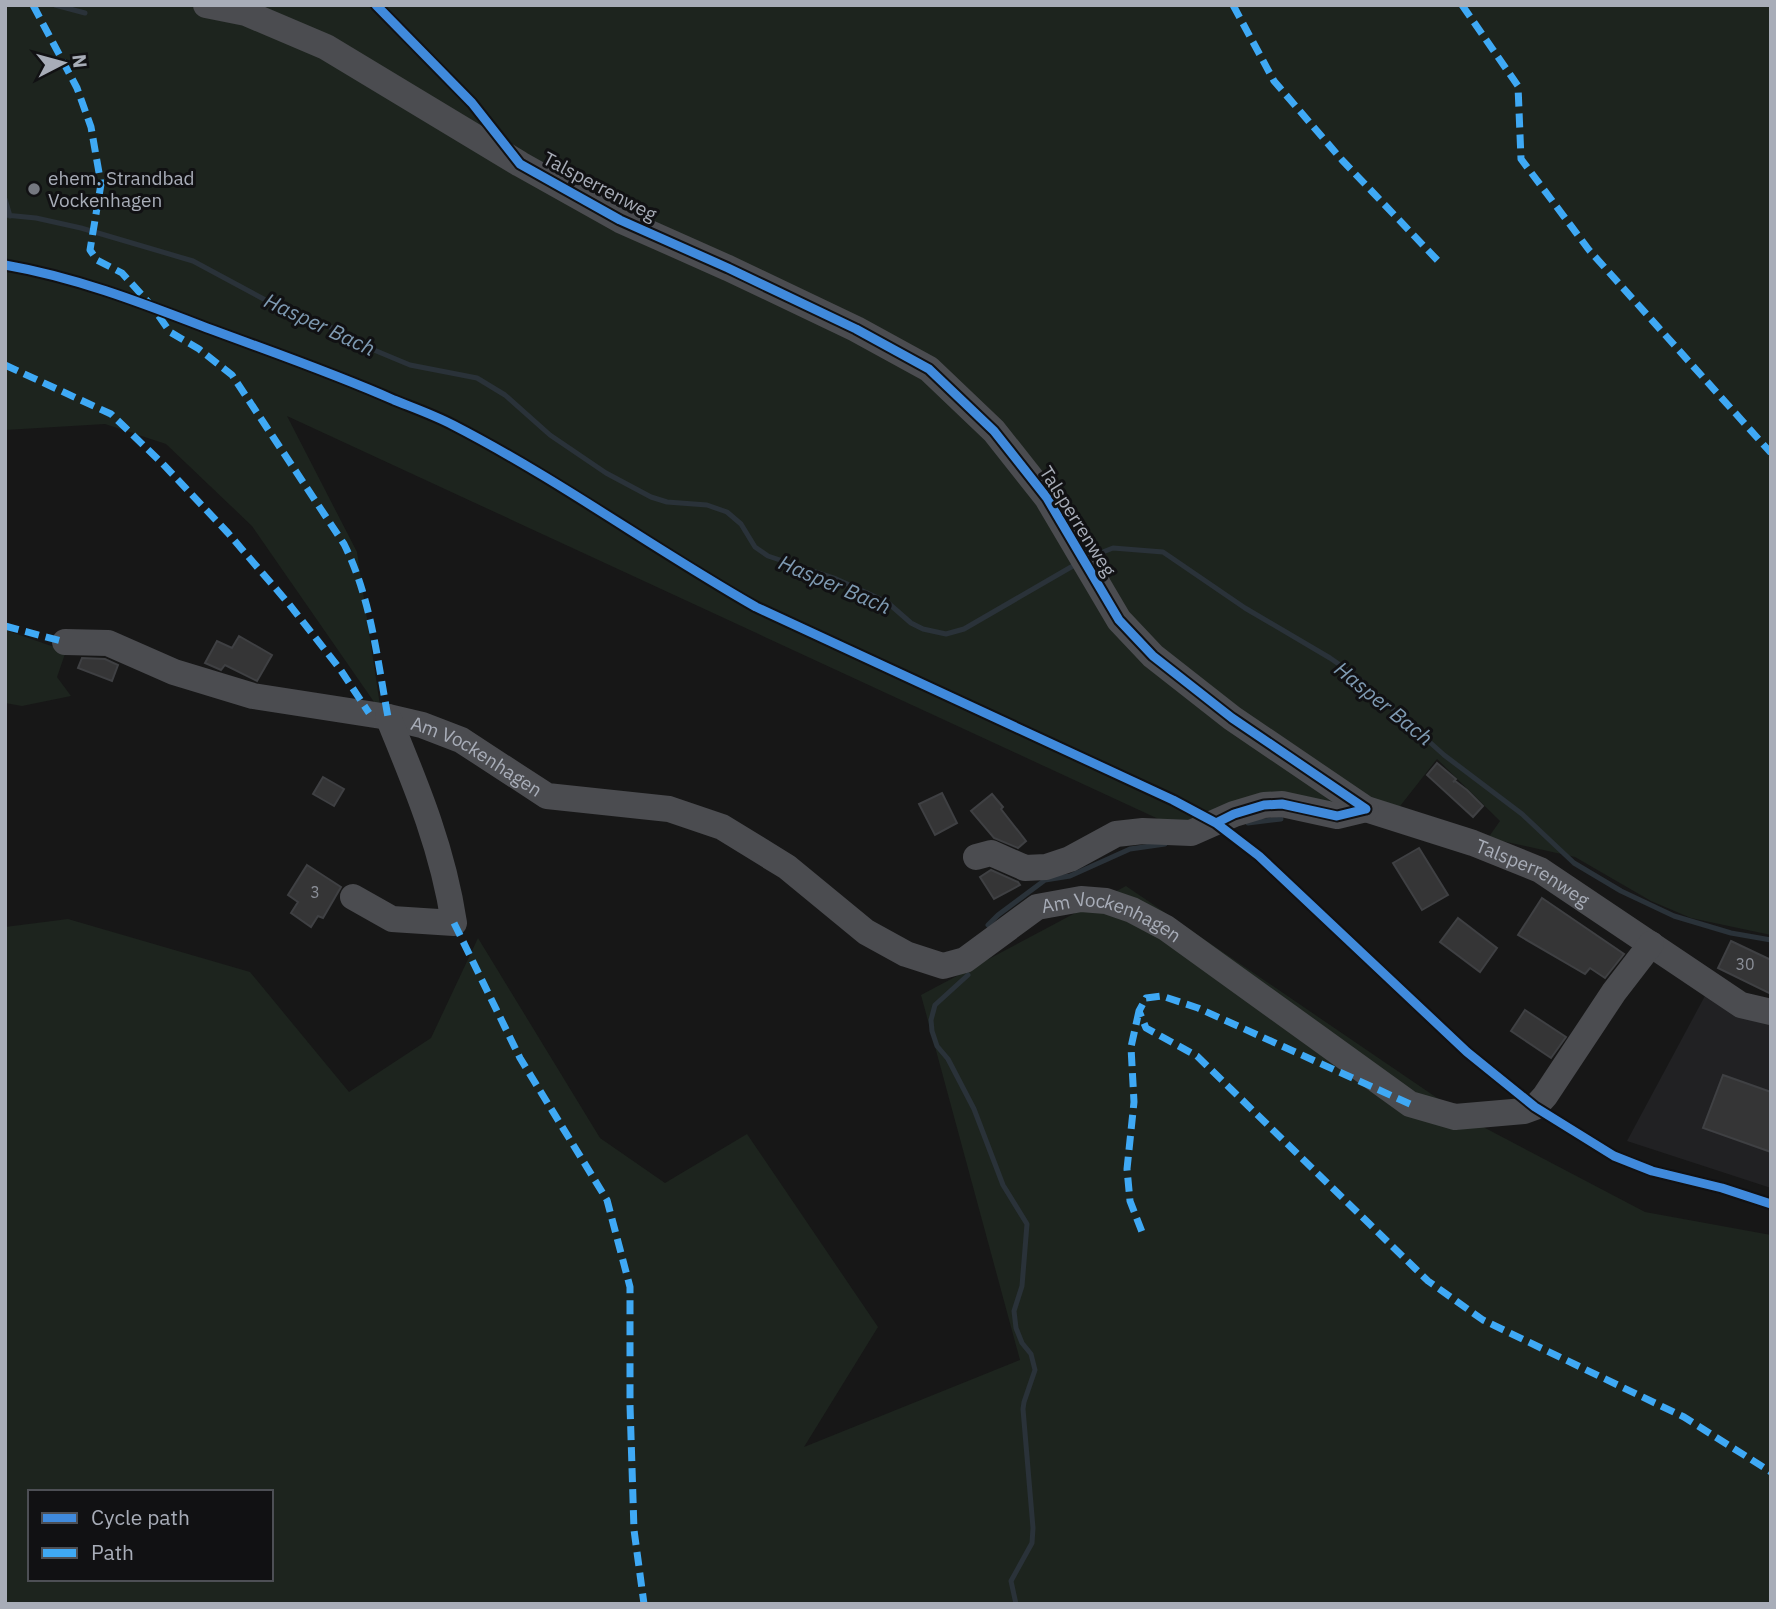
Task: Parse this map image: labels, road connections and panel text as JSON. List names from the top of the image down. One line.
{"streets":{"street":["Talsperrenweg","Am Vockenhagen"]},"crossings":[["Talsperrenweg","Am Vockenhagen"]],"water":["Hasper Bach"],"places":["ehem. Strandbad Vockenhagen"],"house_numbers":["3","30"],"legend":["Cycle path","Path"],"north":"right"}
